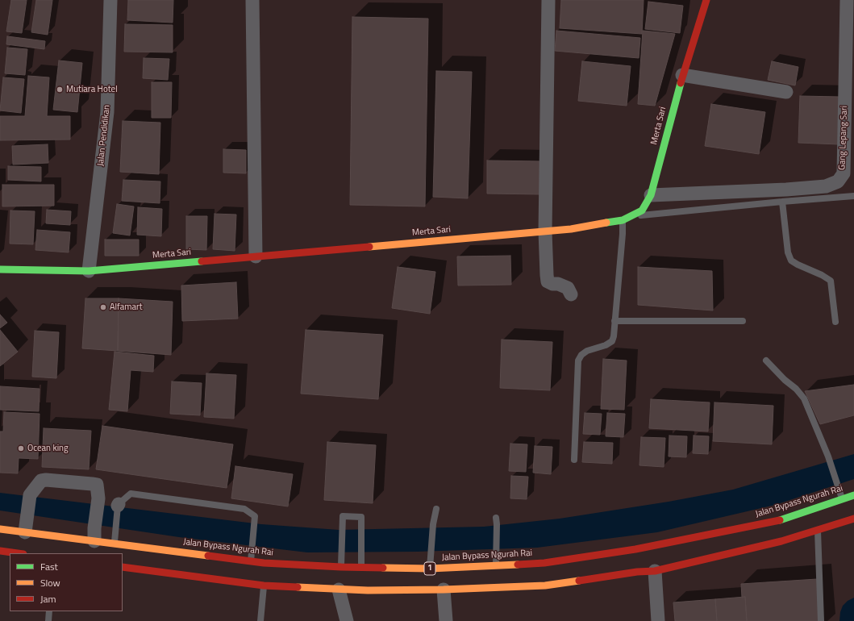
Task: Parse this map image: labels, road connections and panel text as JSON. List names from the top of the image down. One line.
{"streets":{"main road":["Merta Sari","Jalan Bypass Ngurah Rai","1"],"street":["Jalan Pendidikan","Gang Lepang Sari"]},"crossings":[["Merta Sari","Jalan Pendidikan"],["Merta Sari","Gang Lepang Sari"]],"places":["Mutiara Hotel","Alfamart","Ocean king"],"legend":["Fast","Slow","Jam"]}
